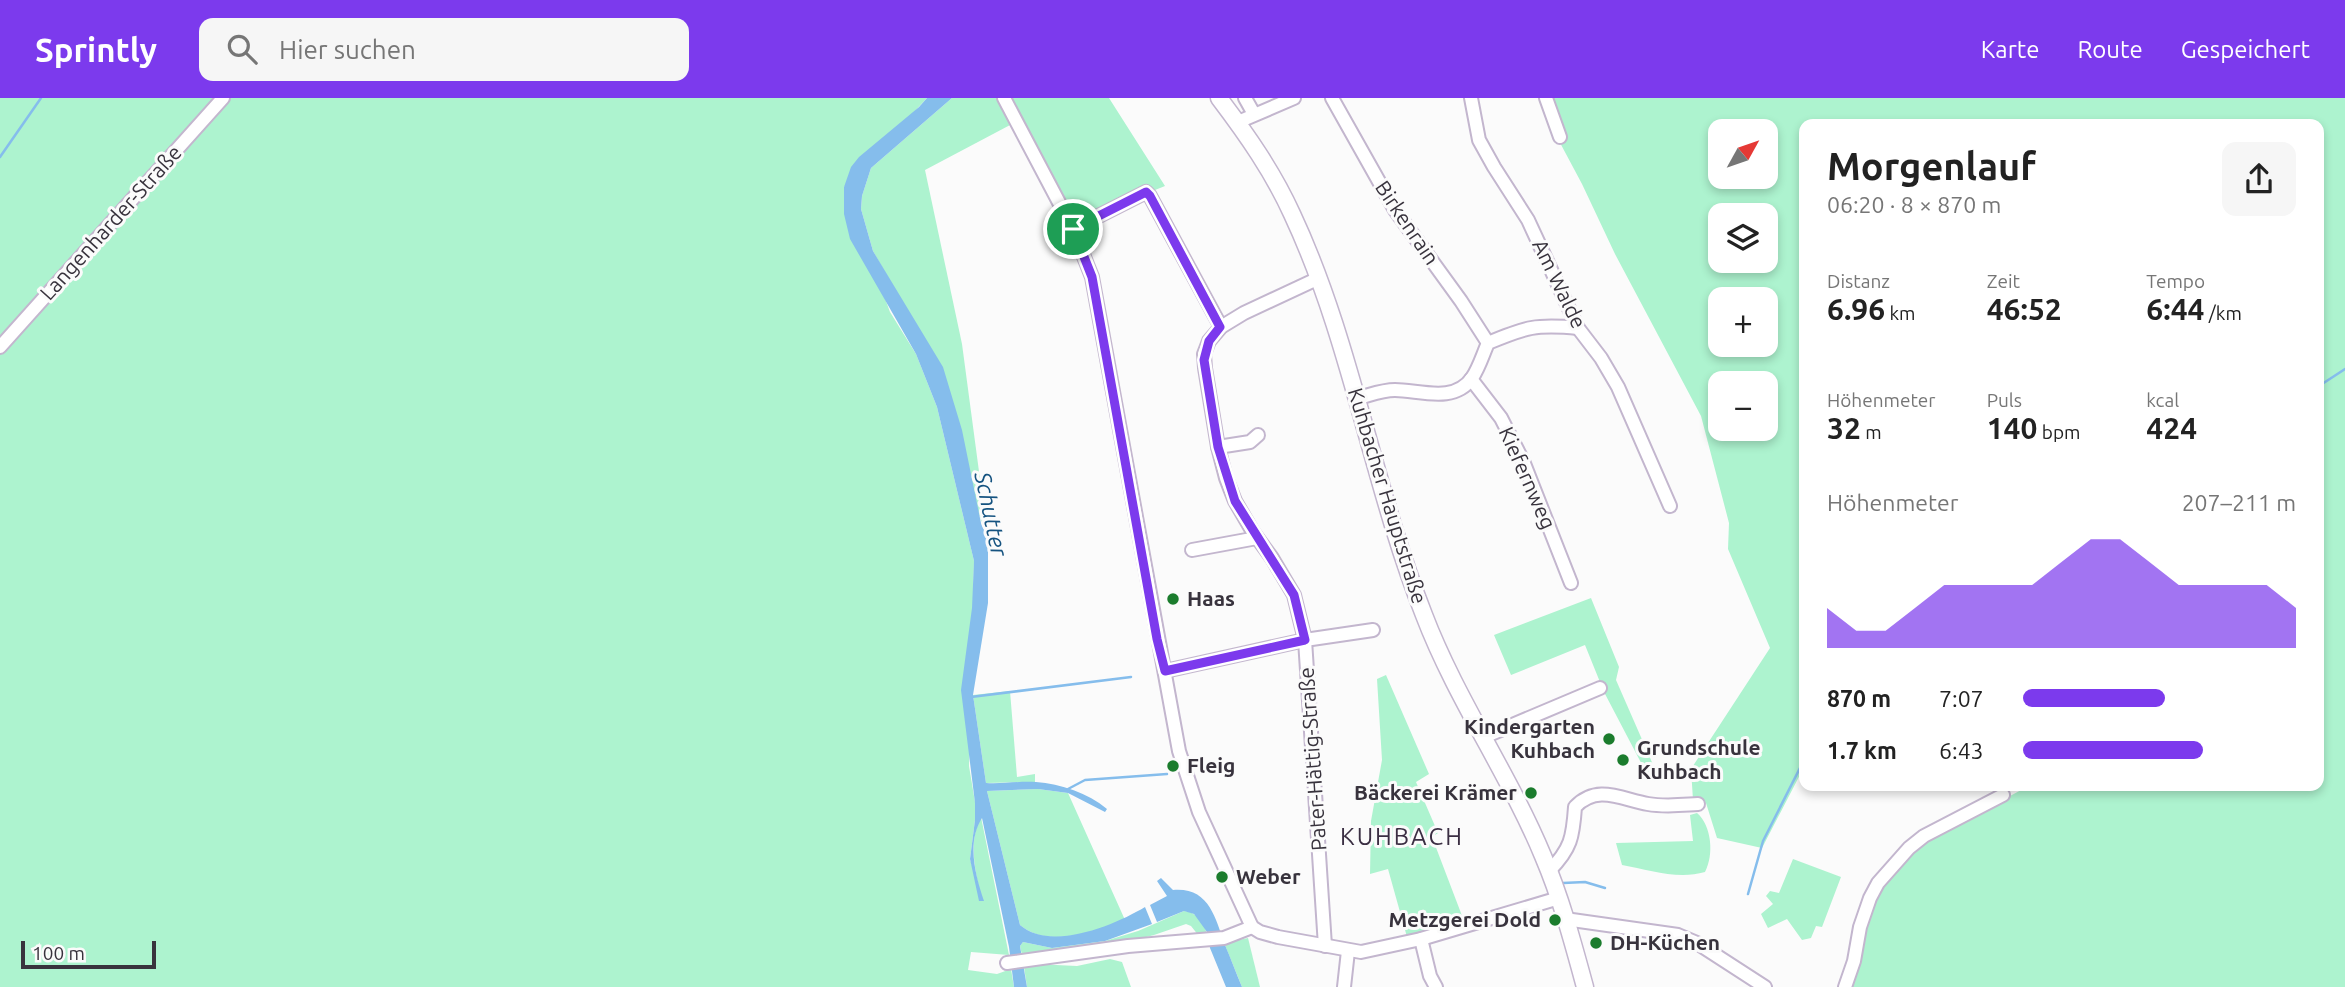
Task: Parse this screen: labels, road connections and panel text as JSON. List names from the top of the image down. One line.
{"streets":{"main road":["Kuhbacher Hauptstraße"],"street":["Langenharder-Straße","Birkenrain","Am Walde","Kiefernweg","Pater-Hättig-Straße"]},"districts":["KUHBACH"],"water":["Schutter"],"places":["Haas","Kindergarten Kuhbach","Grundschule Kuhbach","Fleig","Bäckerei Krämer","Weber","Metzgerei Dold","DH-Küchen"],"scale_bar":"100 m","north":"top right","page":{"header":"Sprintly","search":"Hier suchen","nav":["Karte","Route","Gespeichert"],"map_buttons":["+","−"],"heading":["Morgenlauf","06:20 · 8 × 870 m"],"stats":[["Distanz","6.96 km"],["Zeit","46:52"],["Tempo","6:44 /km"],["Höhenmeter","32 m"],["Puls","140 bpm"],["kcal","424"]],"chart":["Höhenmeter","207–211 m"],"list":[{"name":"870 m","note":"7:07"},{"name":"1.7 km","note":"6:43"}],"scale":"100 m"}}
